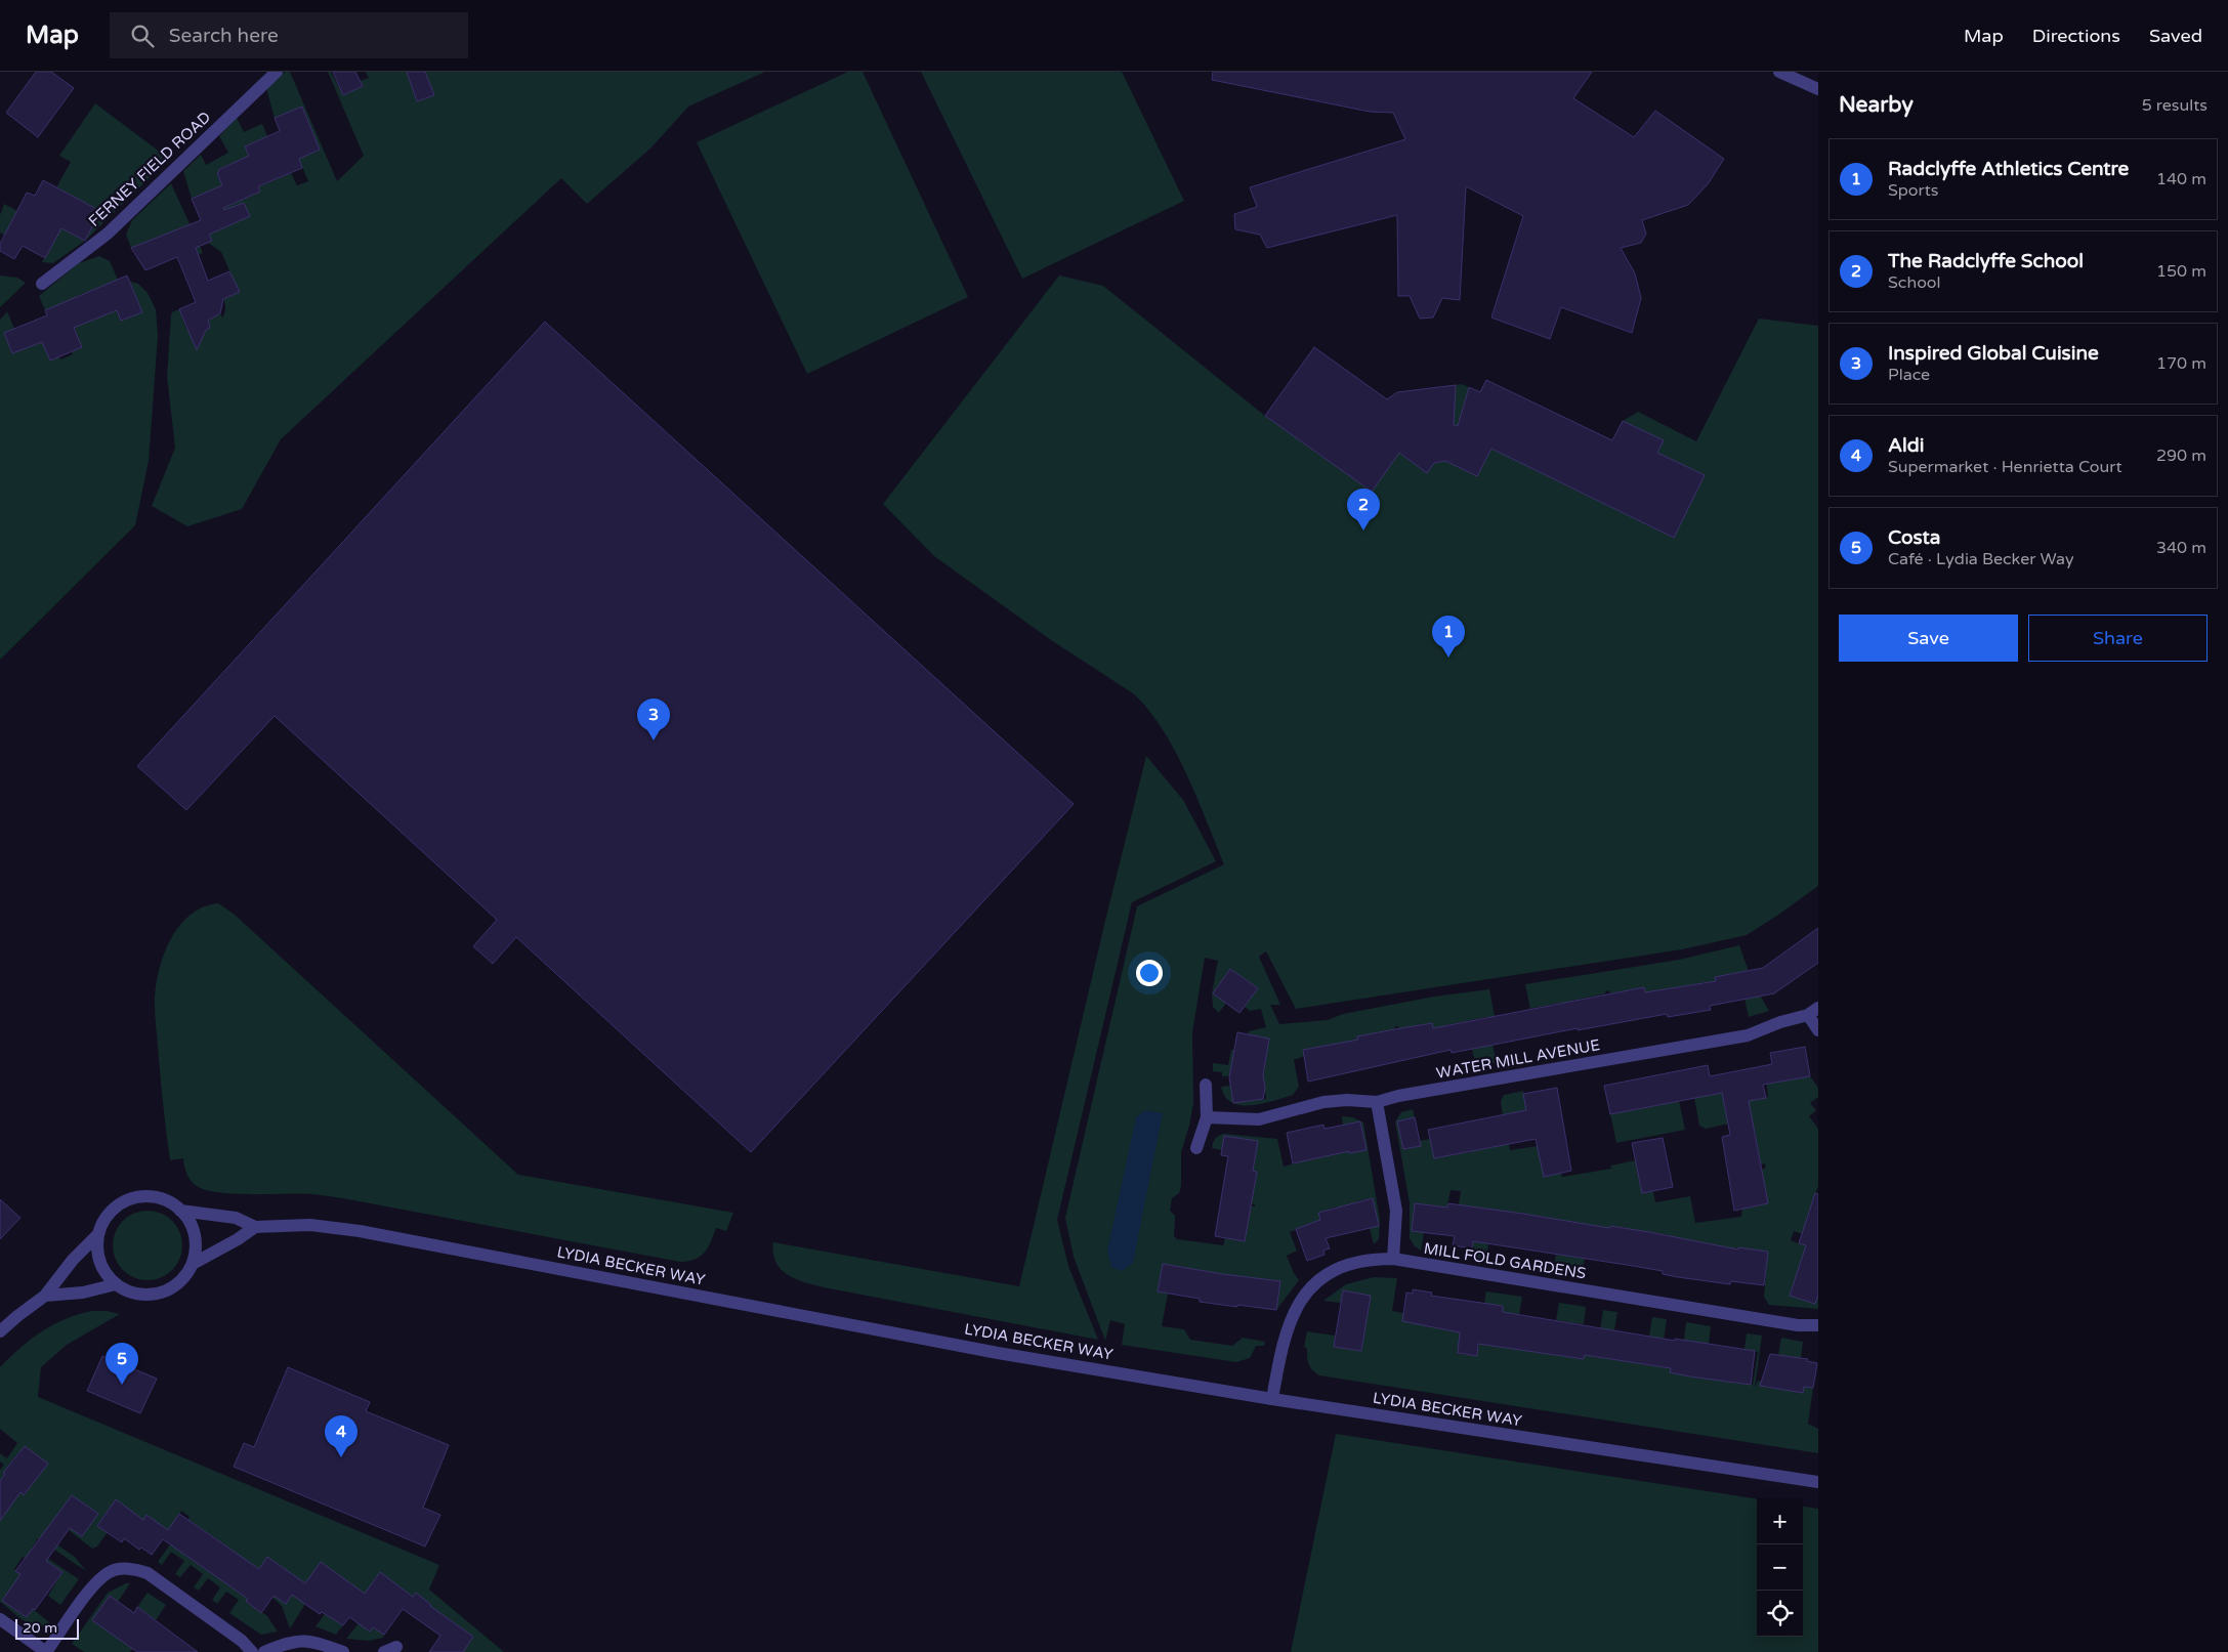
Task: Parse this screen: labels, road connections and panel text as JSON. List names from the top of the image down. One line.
{"streets":{"street":["FERNEY FIELD ROAD","WATER MILL AVENUE","MILL FOLD GARDENS","LYDIA BECKER WAY"]},"crossings":[["MILL FOLD GARDENS","LYDIA BECKER WAY"]],"scale_bar":"20 m","page":{"header":"Map","search":"Search here","nav":["Map","Directions","Saved"],"heading":["Nearby","5 results"],"list":[{"mark":"1","name":"Radclyffe Athletics Centre","note":"Sports","value":"140 m"},{"mark":"2","name":"The Radclyffe School","note":"School","value":"150 m"},{"mark":"3","name":"Inspired Global Cuisine","note":"Place","value":"170 m"},{"mark":"4","name":"Aldi","note":"Supermarket · Henrietta Court","value":"290 m"},{"mark":"5","name":"Costa","note":"Café · Lydia Becker Way","value":"340 m"}],"pins":["2","1","3","5","4"],"buttons":["Save","Share"],"map_buttons":["+","−"],"scale":"20 m"}}
